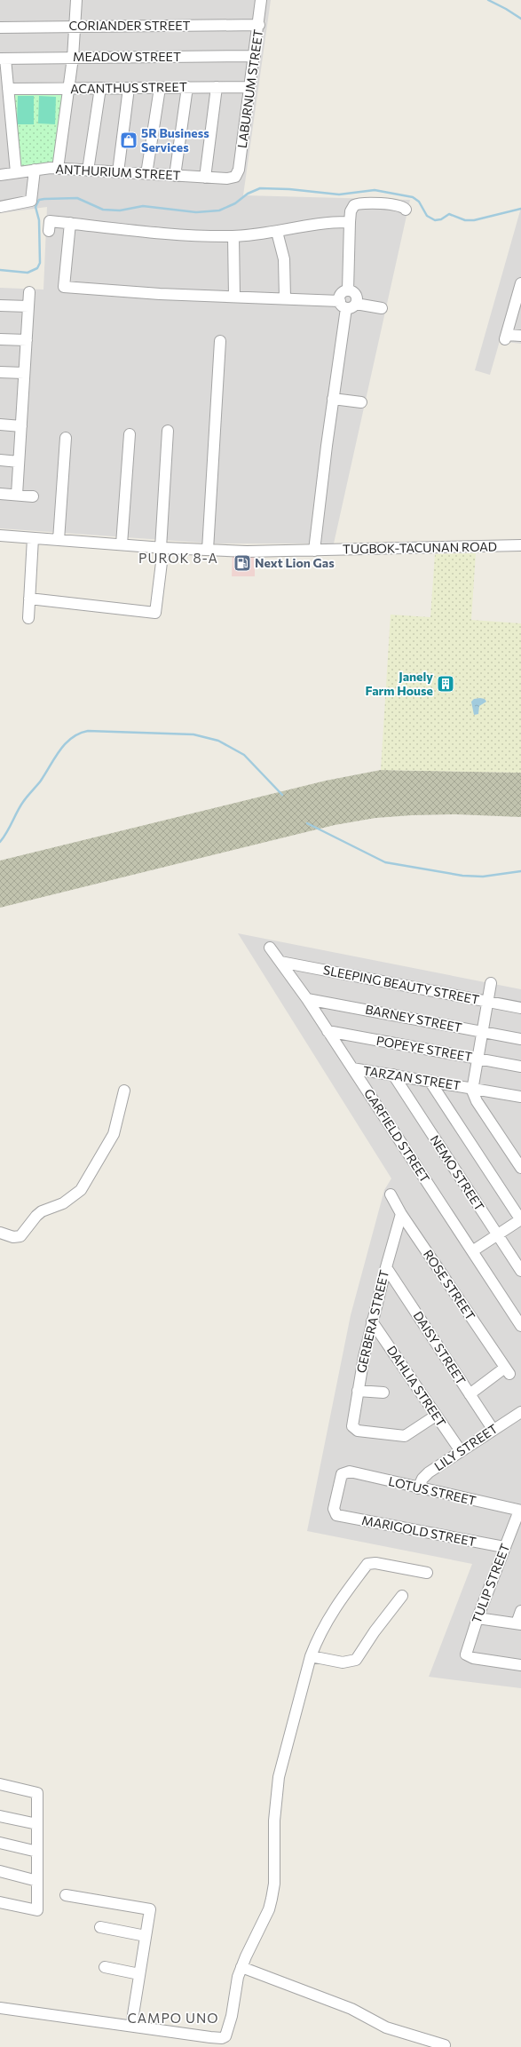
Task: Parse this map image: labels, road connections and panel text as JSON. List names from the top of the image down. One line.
{"streets":{"street":["CORIANDER STREET","MEADOW STREET","ACANTHUS STREET","LABURNUM STREET","ANTHURIUM STREET","TUGBOK-TACUNAN ROAD","SLEEPING BEAUTY STREET","BARNEY STREET","POPEYE STREET","TARZAN STREET","GARFIELD STREET","NEMO STREET","ROSE STREET","GERBERA STREET","DAISY STREET","DAHLIA STREET","LILY STREET","LOTUS STREET","MARIGOLD STREET","TULIP STREET"]},"crossings":[["CORIANDER STREET","LABURNUM STREET"],["MEADOW STREET","LABURNUM STREET"],["ACANTHUS STREET","LABURNUM STREET"],["LABURNUM STREET","ANTHURIUM STREET"],["SLEEPING BEAUTY STREET","GARFIELD STREET"],["BARNEY STREET","GARFIELD STREET"],["POPEYE STREET","GARFIELD STREET"],["TARZAN STREET","GARFIELD STREET"],["TARZAN STREET","NEMO STREET"],["ROSE STREET","GERBERA STREET"],["ROSE STREET","DAISY STREET"],["GERBERA STREET","DAISY STREET"],["GERBERA STREET","DAHLIA STREET"],["DAISY STREET","LILY STREET"],["DAHLIA STREET","LILY STREET"],["LILY STREET","LOTUS STREET"],["LOTUS STREET","MARIGOLD STREET"],["LOTUS STREET","TULIP STREET"],["MARIGOLD STREET","TULIP STREET"]],"districts":["PUROK 8-A","CAMPO UNO"],"places":{"shop":["5R Business Services"],"fuel station":["Next Lion Gas"],"building":["Janely Farm House"]}}
